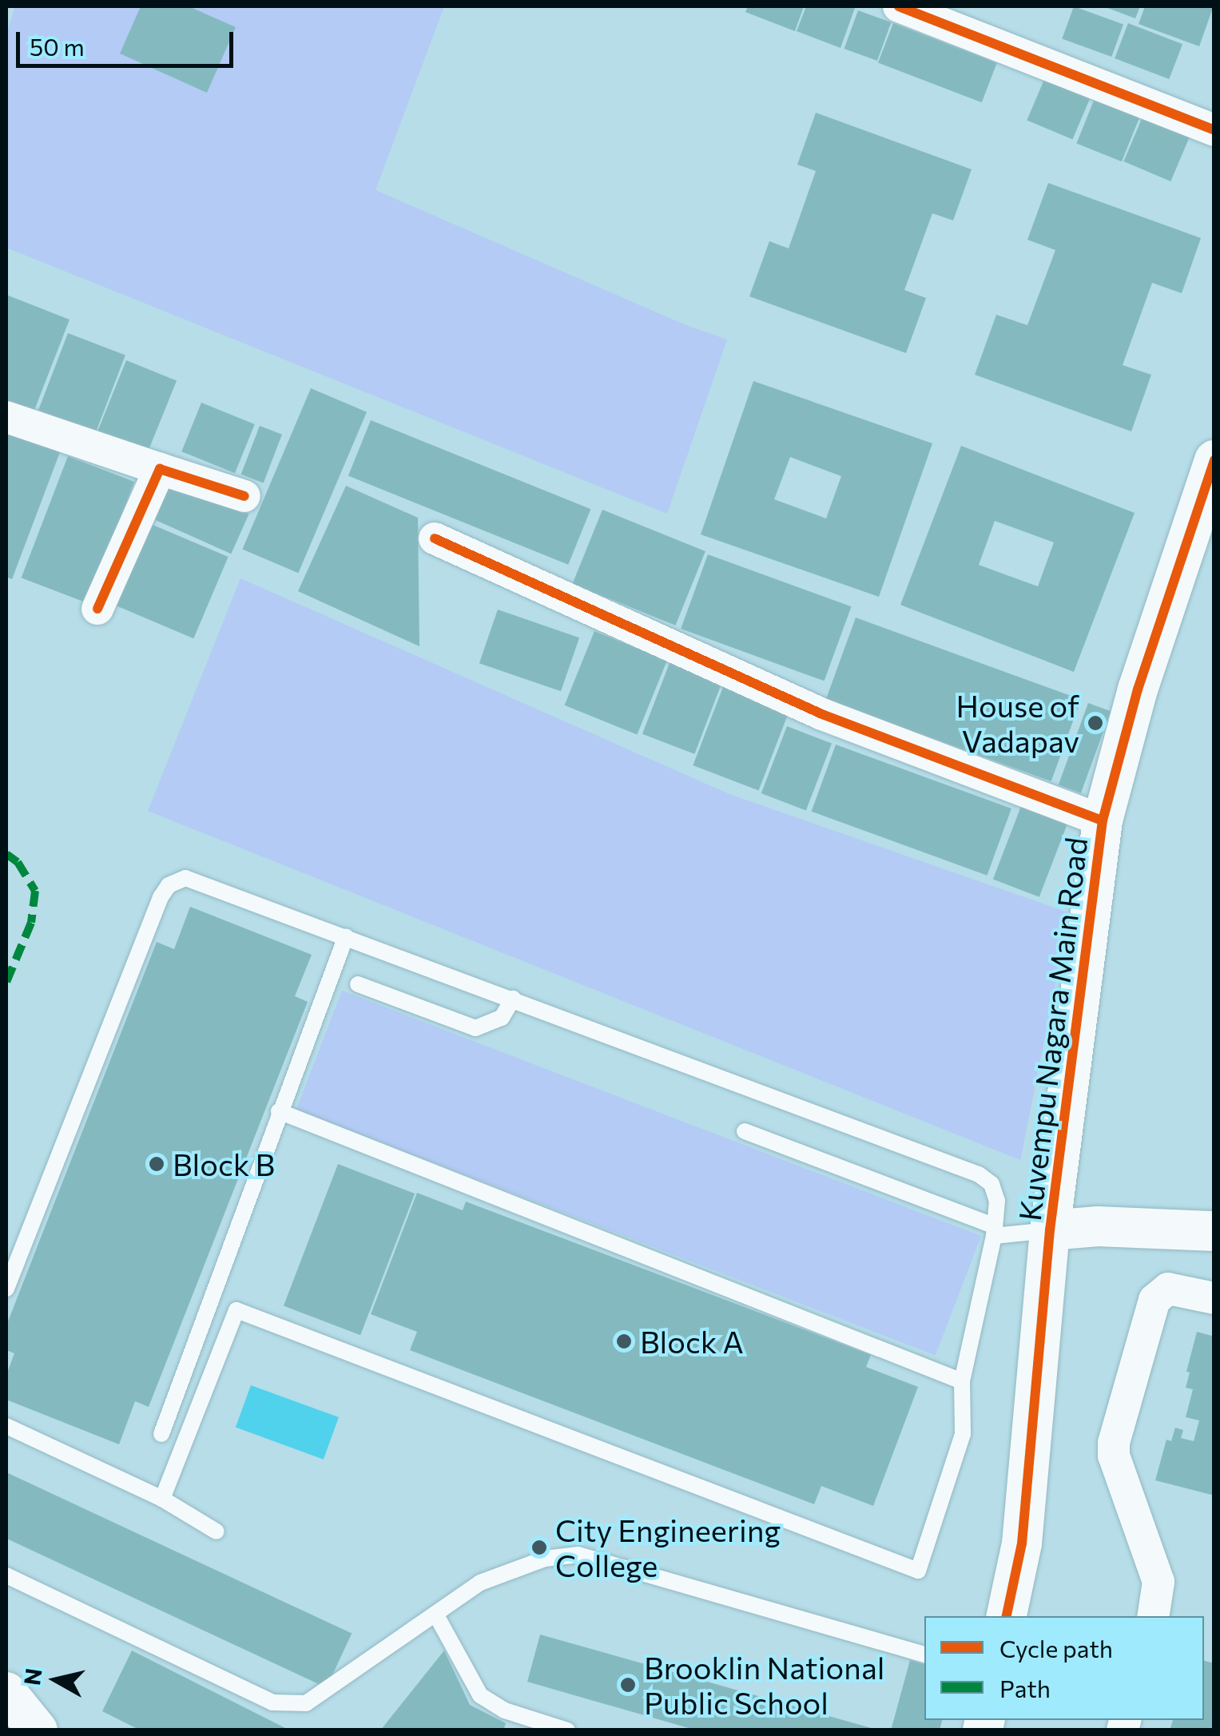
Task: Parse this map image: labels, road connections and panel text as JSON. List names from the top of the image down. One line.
{"streets":{"street":["Kuvempu Nagara Main Road"]},"places":["House of Vadapav","Block B","Block A","City Engineering College","Brooklin National Public School"],"legend":["Cycle path","Path"],"scale_bar":"50 m","north":"left"}
